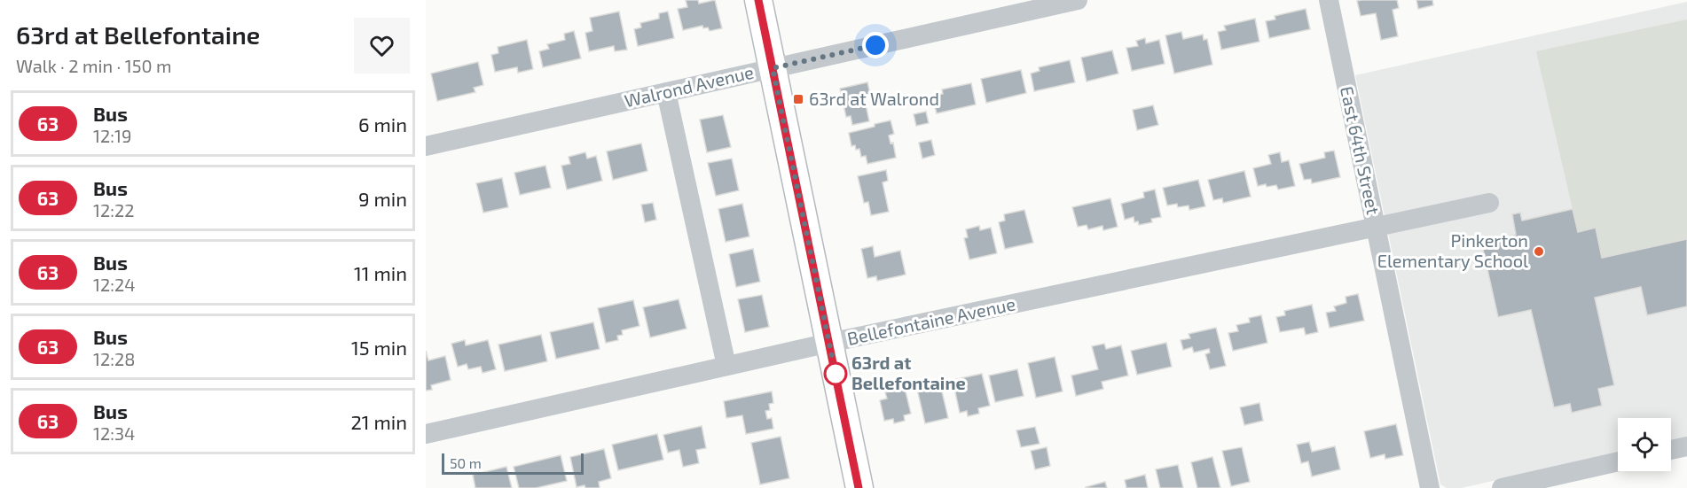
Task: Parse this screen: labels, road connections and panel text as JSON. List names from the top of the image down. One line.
{"streets":{"street":["Walrond Avenue","East 64th Street","Bellefontaine Avenue"]},"crossings":[["East 64th Street","Bellefontaine Avenue"]],"places":{"transit":["63rd at Walrond"],"other":["Pinkerton Elementary School","63rd at Bellefontaine"]},"lines":["bus line 63"],"scale_bar":"50 m","page":{"heading":["63rd at Bellefontaine","Walk · 2 min · 150 m"],"list":[{"mark":"63","name":"Bus","note":"12:19","value":"6 min"},{"mark":"63","name":"Bus","note":"12:22","value":"9 min"},{"mark":"63","name":"Bus","note":"12:24","value":"11 min"},{"mark":"63","name":"Bus","note":"12:28","value":"15 min"},{"mark":"63","name":"Bus","note":"12:34","value":"21 min"}],"scale":"50 m"}}
